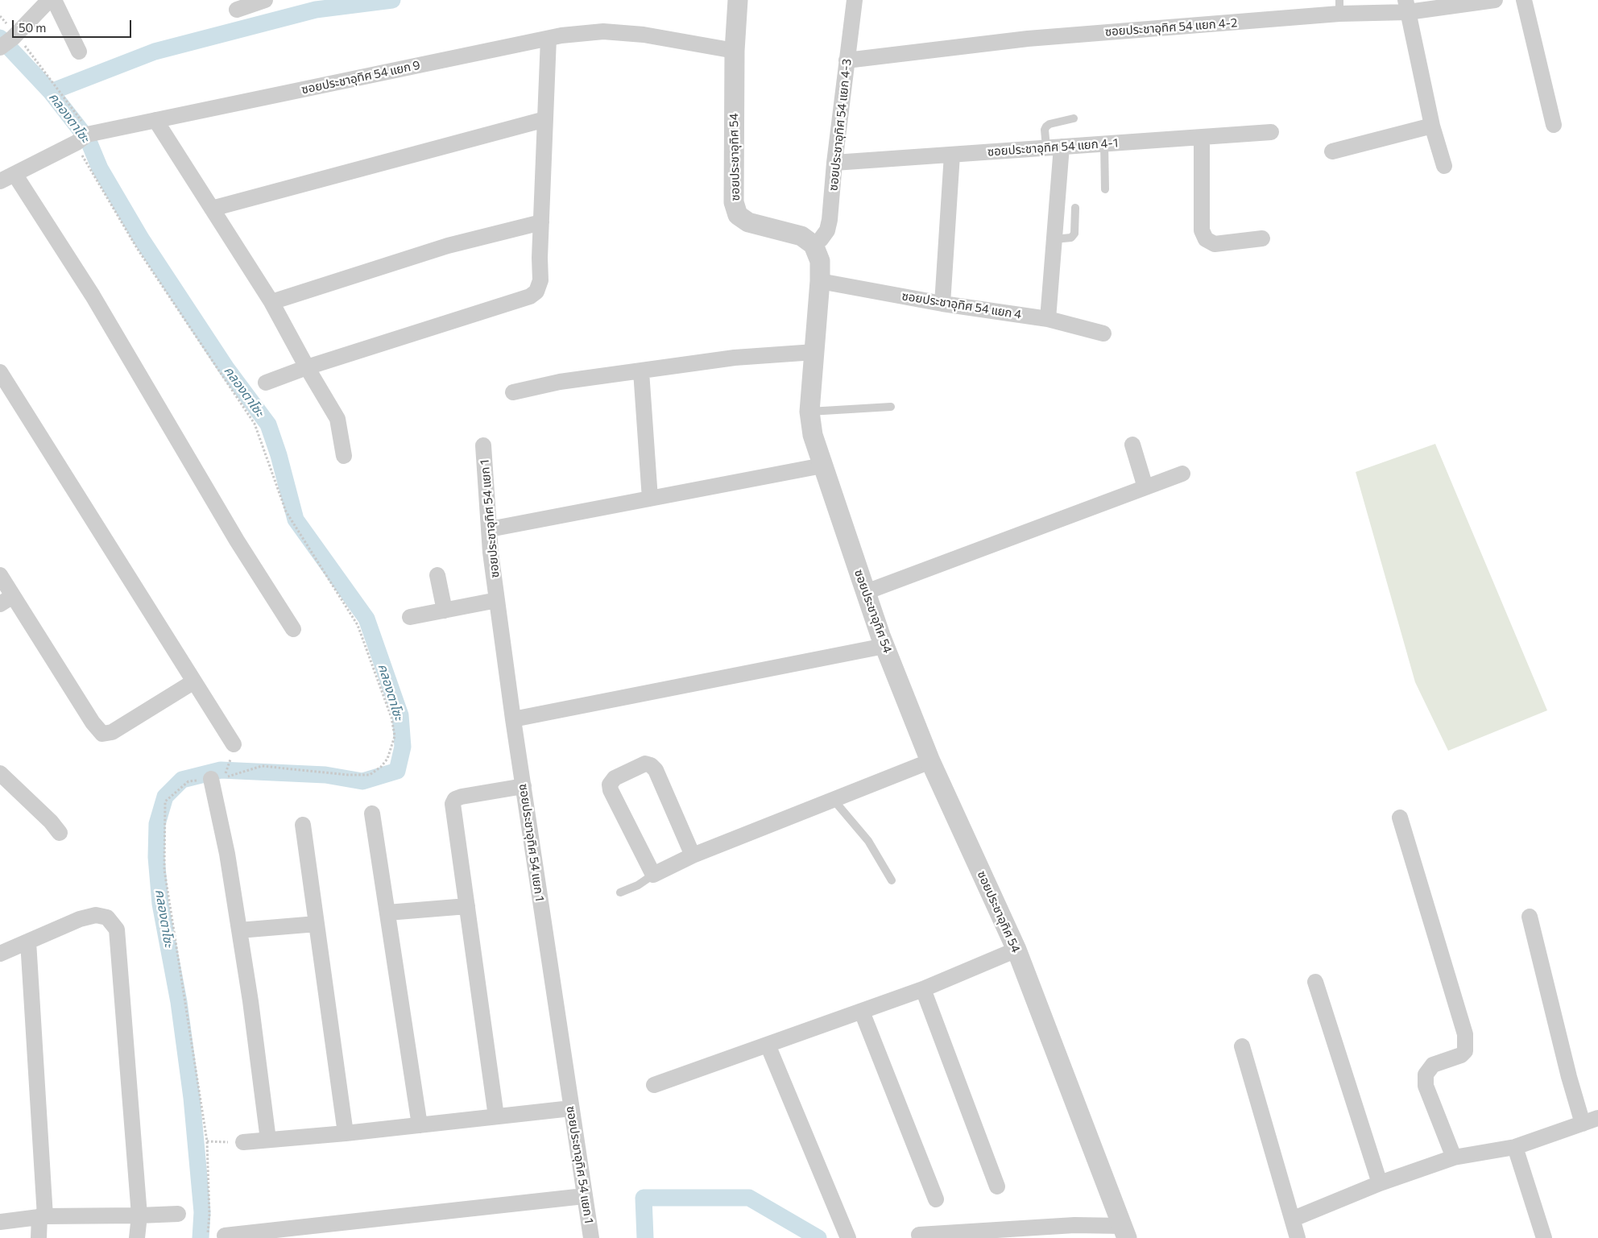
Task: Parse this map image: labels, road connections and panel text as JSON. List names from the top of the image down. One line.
{"streets":{"street":["ซอยประชาอุทิศ 54 แยก 4-2","ซอยประชาอุทิศ 54 แยก 9","ซอยประชาอุทิศ 54 แยก 4-3","ซอยประชาอุทิศ 54 แยก 4-1","ซอยประชาอุทิศ 54","ซอยประชาอุทิศ 54 แยก 4","ซอยประชาอุทิศ 54 แยก 1"]},"crossings":[["ซอยประชาอุทิศ 54 แยก 4-2","ซอยประชาอุทิศ 54 แยก 4-3"],["ซอยประชาอุทิศ 54 แยก 9","ซอยประชาอุทิศ 54"],["ซอยประชาอุทิศ 54 แยก 4-3","ซอยประชาอุทิศ 54 แยก 4-1"],["ซอยประชาอุทิศ 54 แยก 4-3","ซอยประชาอุทิศ 54"],["ซอยประชาอุทิศ 54","ซอยประชาอุทิศ 54 แยก 4"]],"water":["คลองตาโซะ"],"scale_bar":"50 m"}
